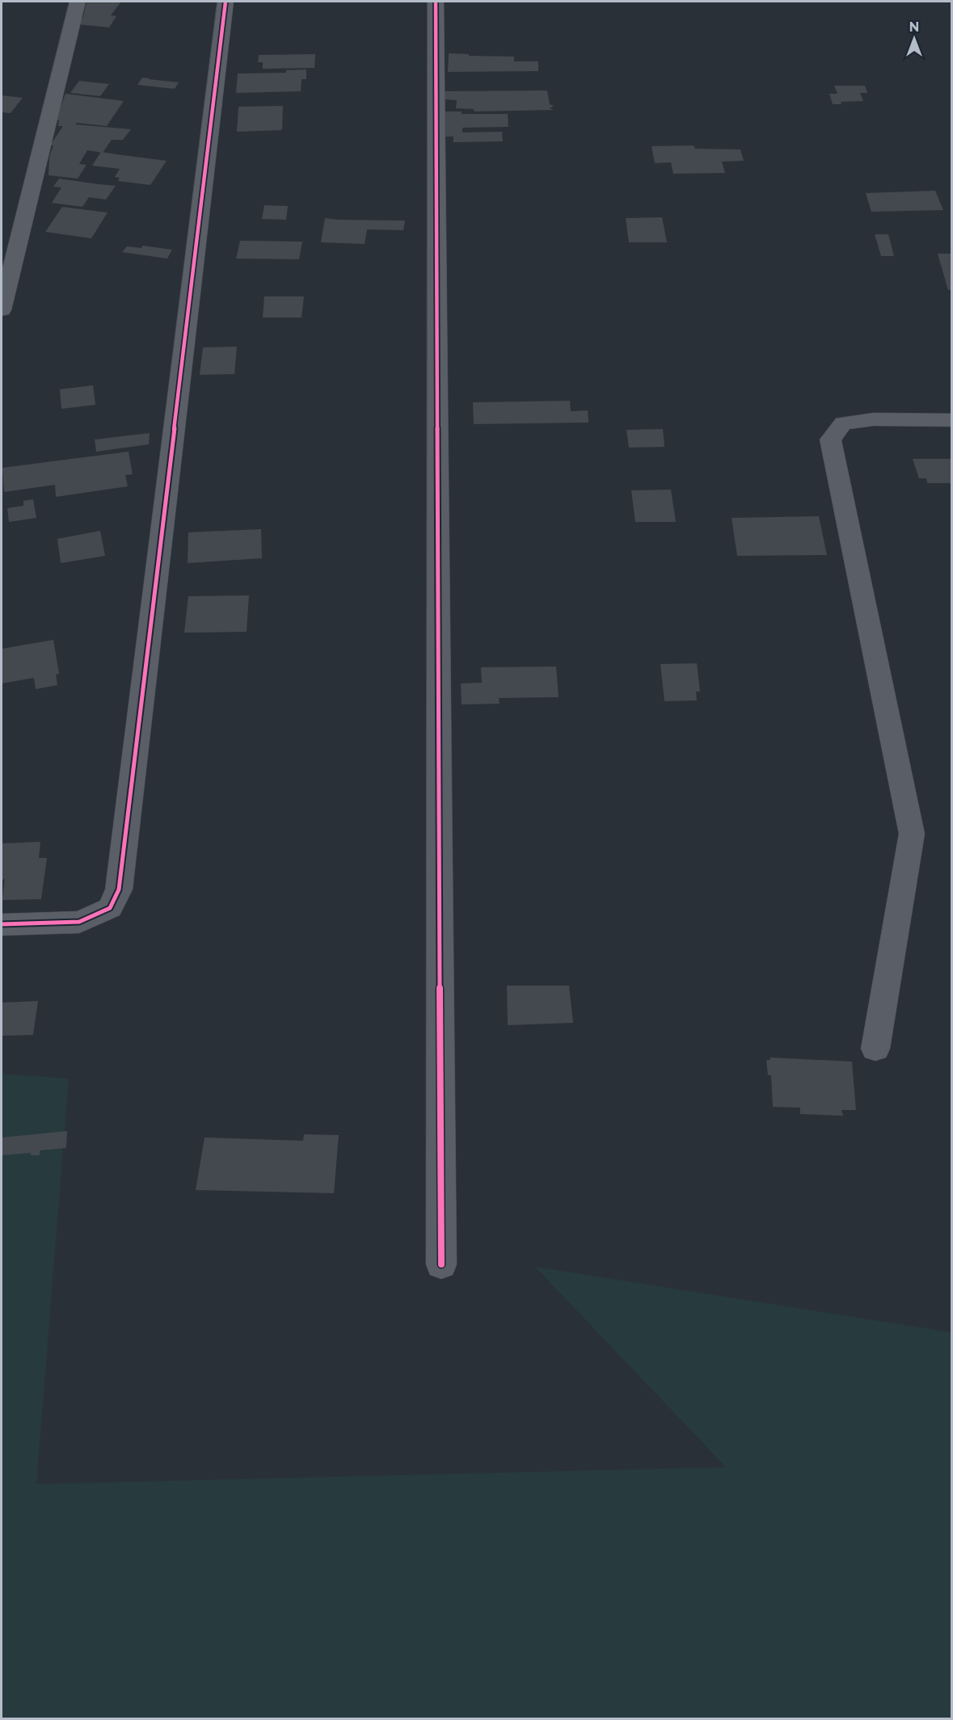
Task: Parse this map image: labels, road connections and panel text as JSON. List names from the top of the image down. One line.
{"north":"top"}
